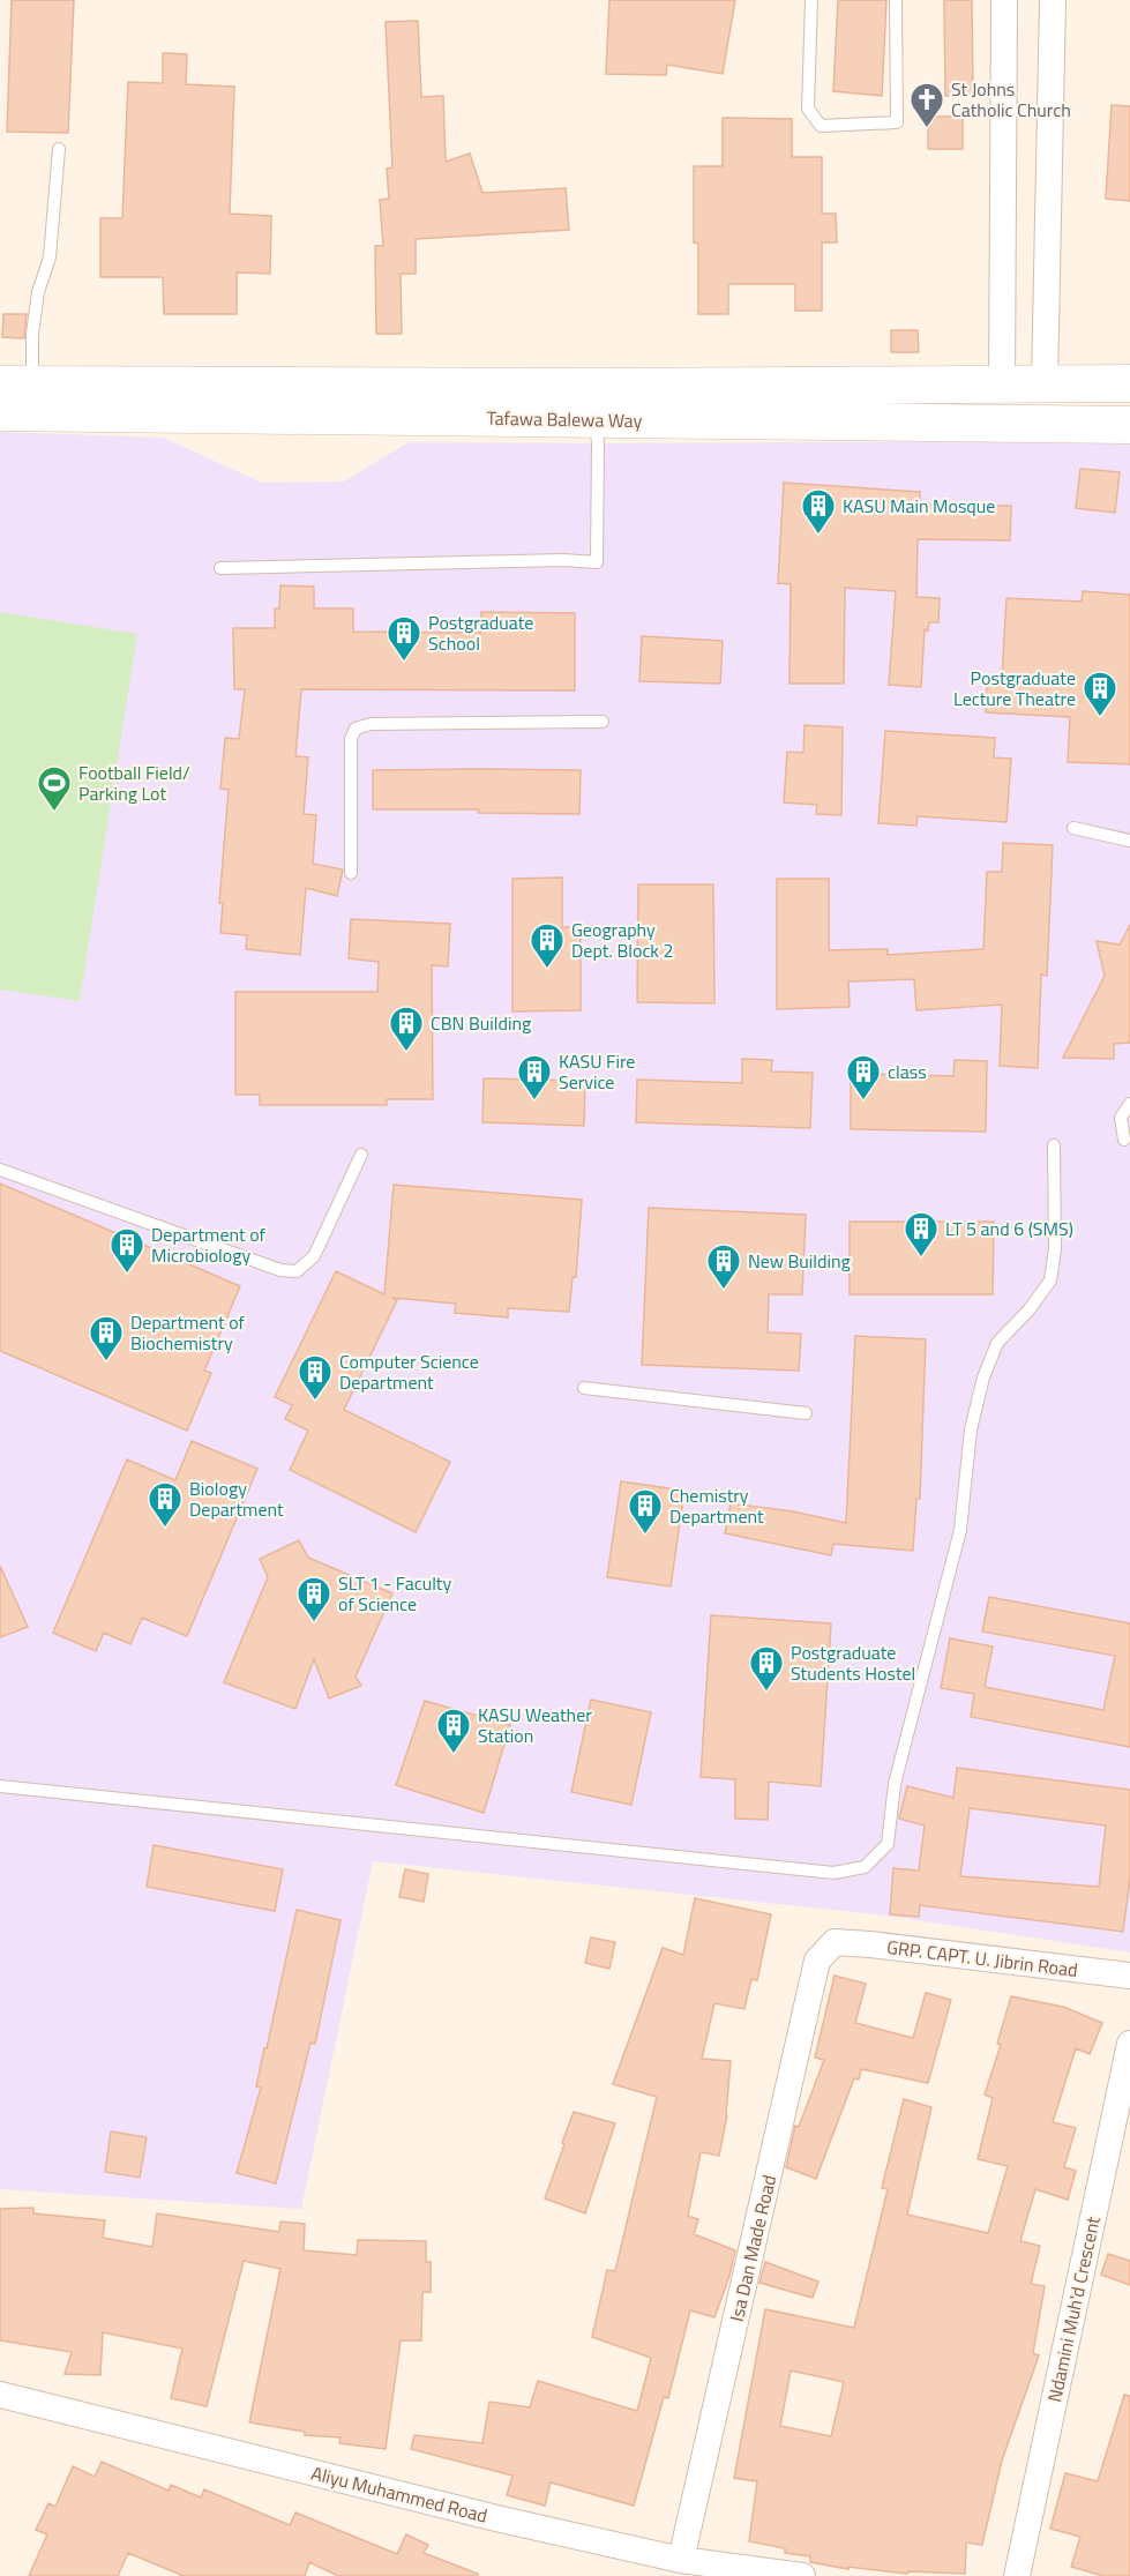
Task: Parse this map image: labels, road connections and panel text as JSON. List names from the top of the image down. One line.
{"streets":{"main road":["Tafawa Balewa Way"],"street":["GRP. CAPT. U. Jibrin Road","Isa Dan Made Road","Ndamini Muh'd Crescent","Aliyu Muhammed Road"]},"crossings":[["GRP. CAPT. U. Jibrin Road","Isa Dan Made Road"],["Isa Dan Made Road","Aliyu Muhammed Road"]],"places":{"church":["St Johns Catholic Church"],"building":["KASU Main Mosque","Postgraduate School","Postgraduate Lecture Theatre","Geography Dept. Block 2","CBN Building","KASU Fire Service","class","LT 5 and 6 (SMS)","Department of Microbiology","New Building","Department of Biochemistry","Computer Science Department","Biology Department","Chemistry Department","SLT 1 - Faculty of Science","Postgraduate Students Hostel","KASU Weather Station"],"sports":["Football Field/ Parking Lot"]}}
